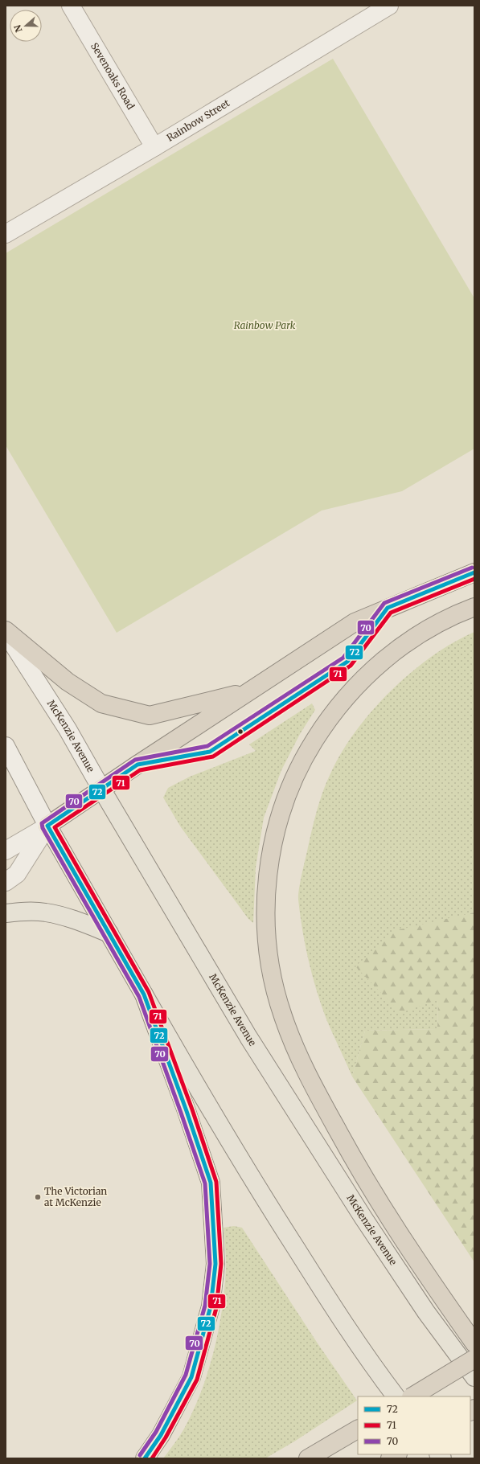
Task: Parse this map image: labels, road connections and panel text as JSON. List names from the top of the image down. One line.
{"streets":{"main road":["McKenzie Avenue"],"street":["Sevenoaks Road","Rainbow Street"]},"crossings":[["Sevenoaks Road","Rainbow Street"]],"parks":["Rainbow Park"],"places":["The Victorian at McKenzie"],"lines":["transit line 70","transit line 72","transit line 71"],"legend":["72","71","70"],"north":"left"}
